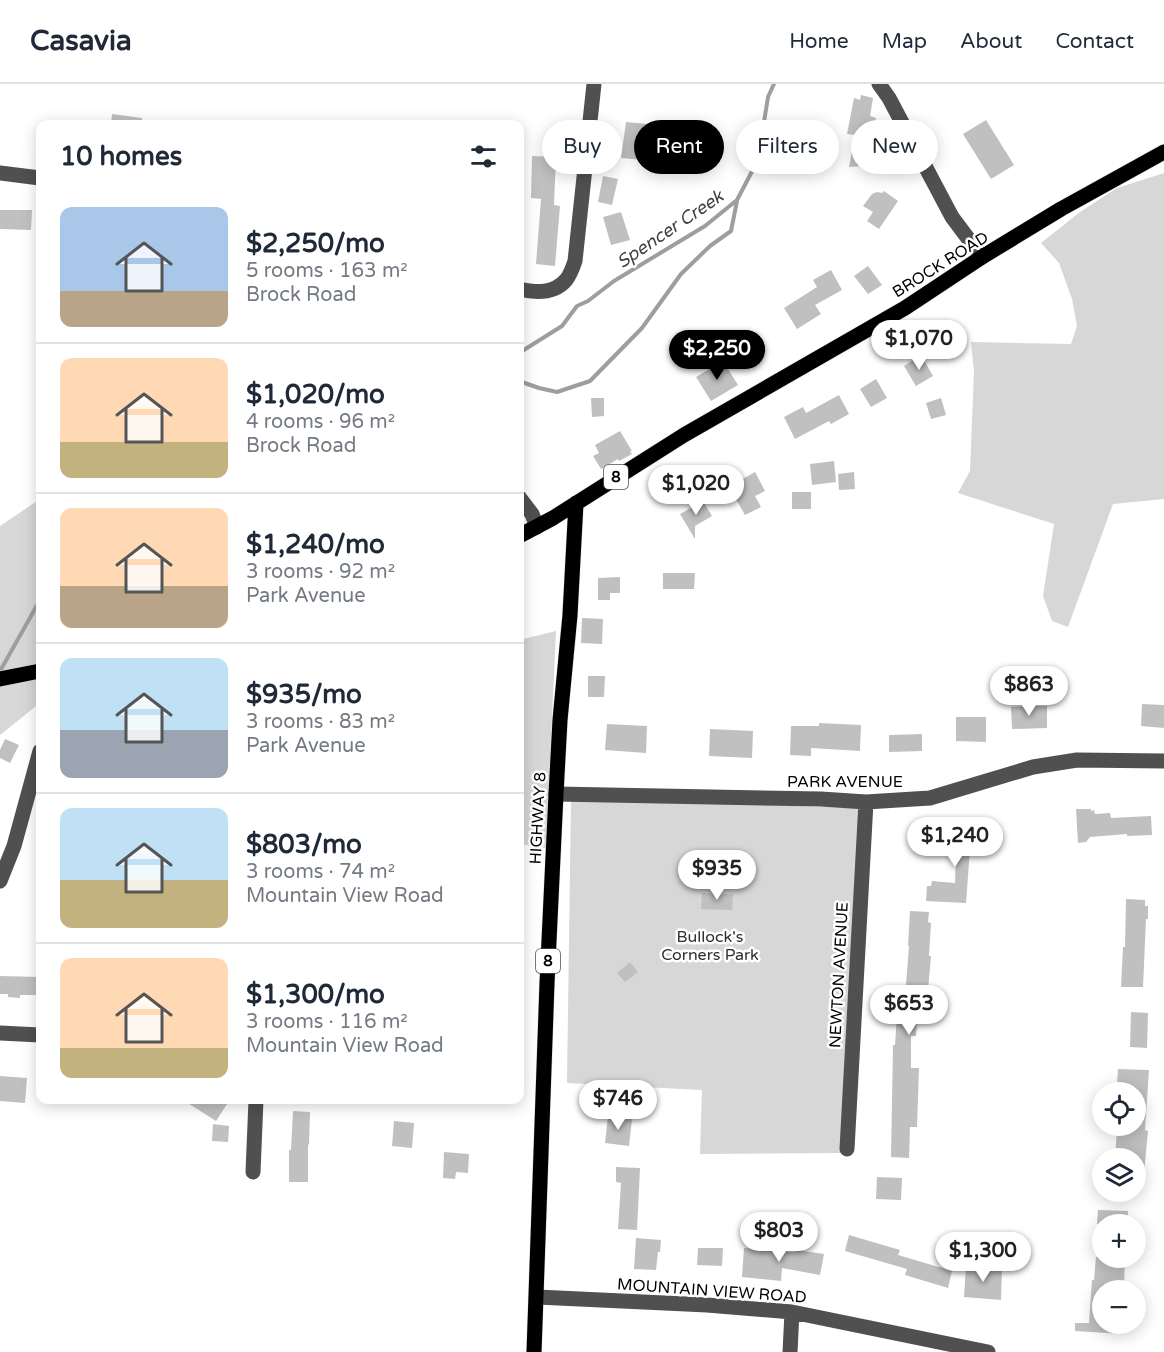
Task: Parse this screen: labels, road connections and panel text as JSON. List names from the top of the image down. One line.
{"streets":{"main road":["BROCK ROAD","8","HIGHWAY 8"],"street":["PARK AVENUE","NEWTON AVENUE","MOUNTAIN VIEW ROAD"]},"crossings":[["BROCK ROAD","HIGHWAY 8"],["PARK AVENUE","HIGHWAY 8"],["PARK AVENUE","NEWTON AVENUE"],["HIGHWAY 8","MOUNTAIN VIEW ROAD"]],"water":["Spencer Creek"],"parks":["Bullock's Corners Park"],"page":{"header":"Casavia","nav":["Home","Map","About","Contact"],"chip":["Buy","Rent","Filters","New"],"heading":"10 homes","list":[{"name":"$2,250/mo","note":"5 rooms · 163 m² · Brock Road"},{"name":"$1,020/mo","note":"4 rooms · 96 m² · Brock Road"},{"name":"$1,240/mo","note":"3 rooms · 92 m² · Park Avenue"},{"name":"$935/mo","note":"3 rooms · 83 m² · Park Avenue"},{"name":"$803/mo","note":"3 rooms · 74 m² · Mountain View Road"},{"name":"$1,300/mo","note":"3 rooms · 116 m² · Mountain View Road"}],"price":["$1,070","$2,250","$1,020","$863","$1,240","$935","$653","$746","$803","$1,300"],"map_buttons":["+","−"]}}
